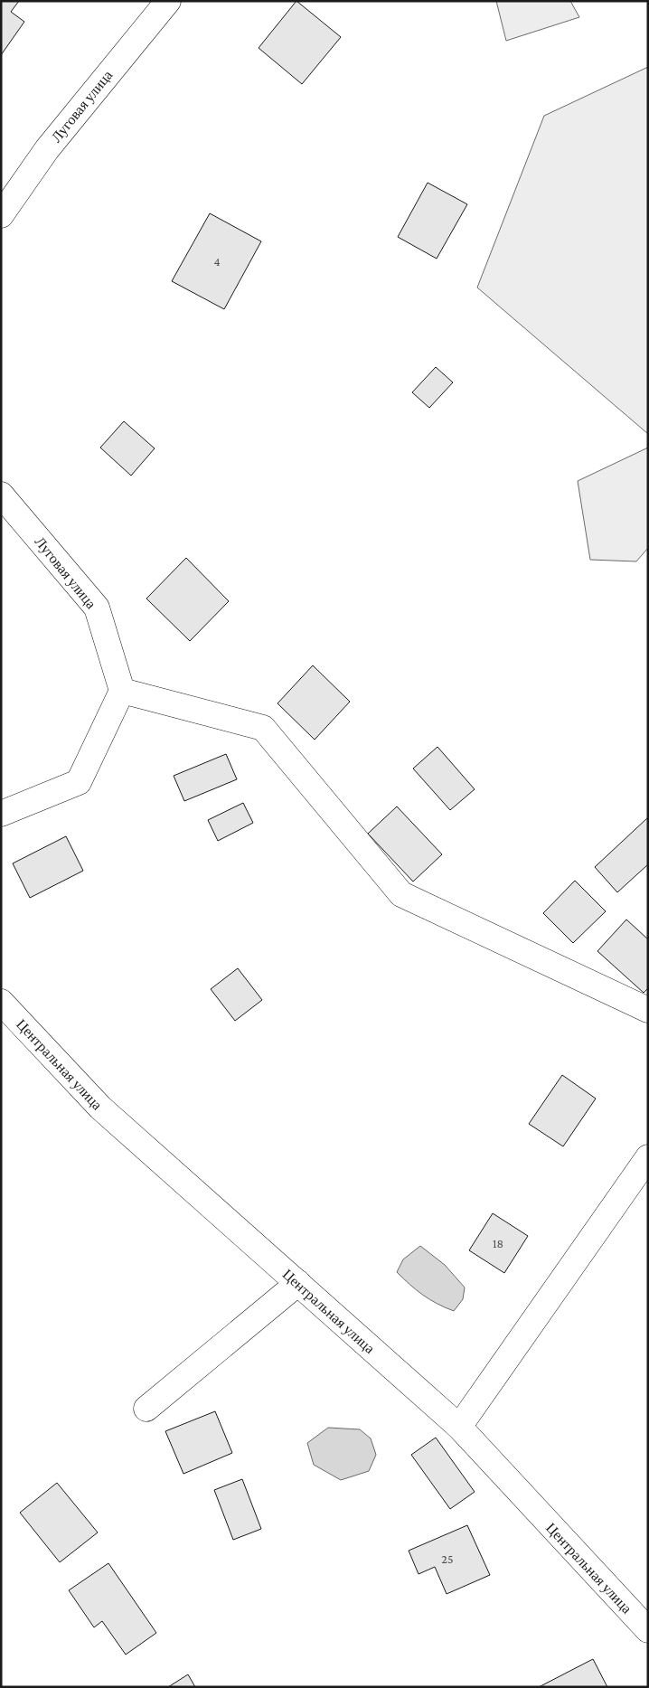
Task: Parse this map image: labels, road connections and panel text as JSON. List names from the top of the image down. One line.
{"streets":{"lane":["Луговая улица","Центральная улица"]},"house_numbers":["4","18","25"]}
